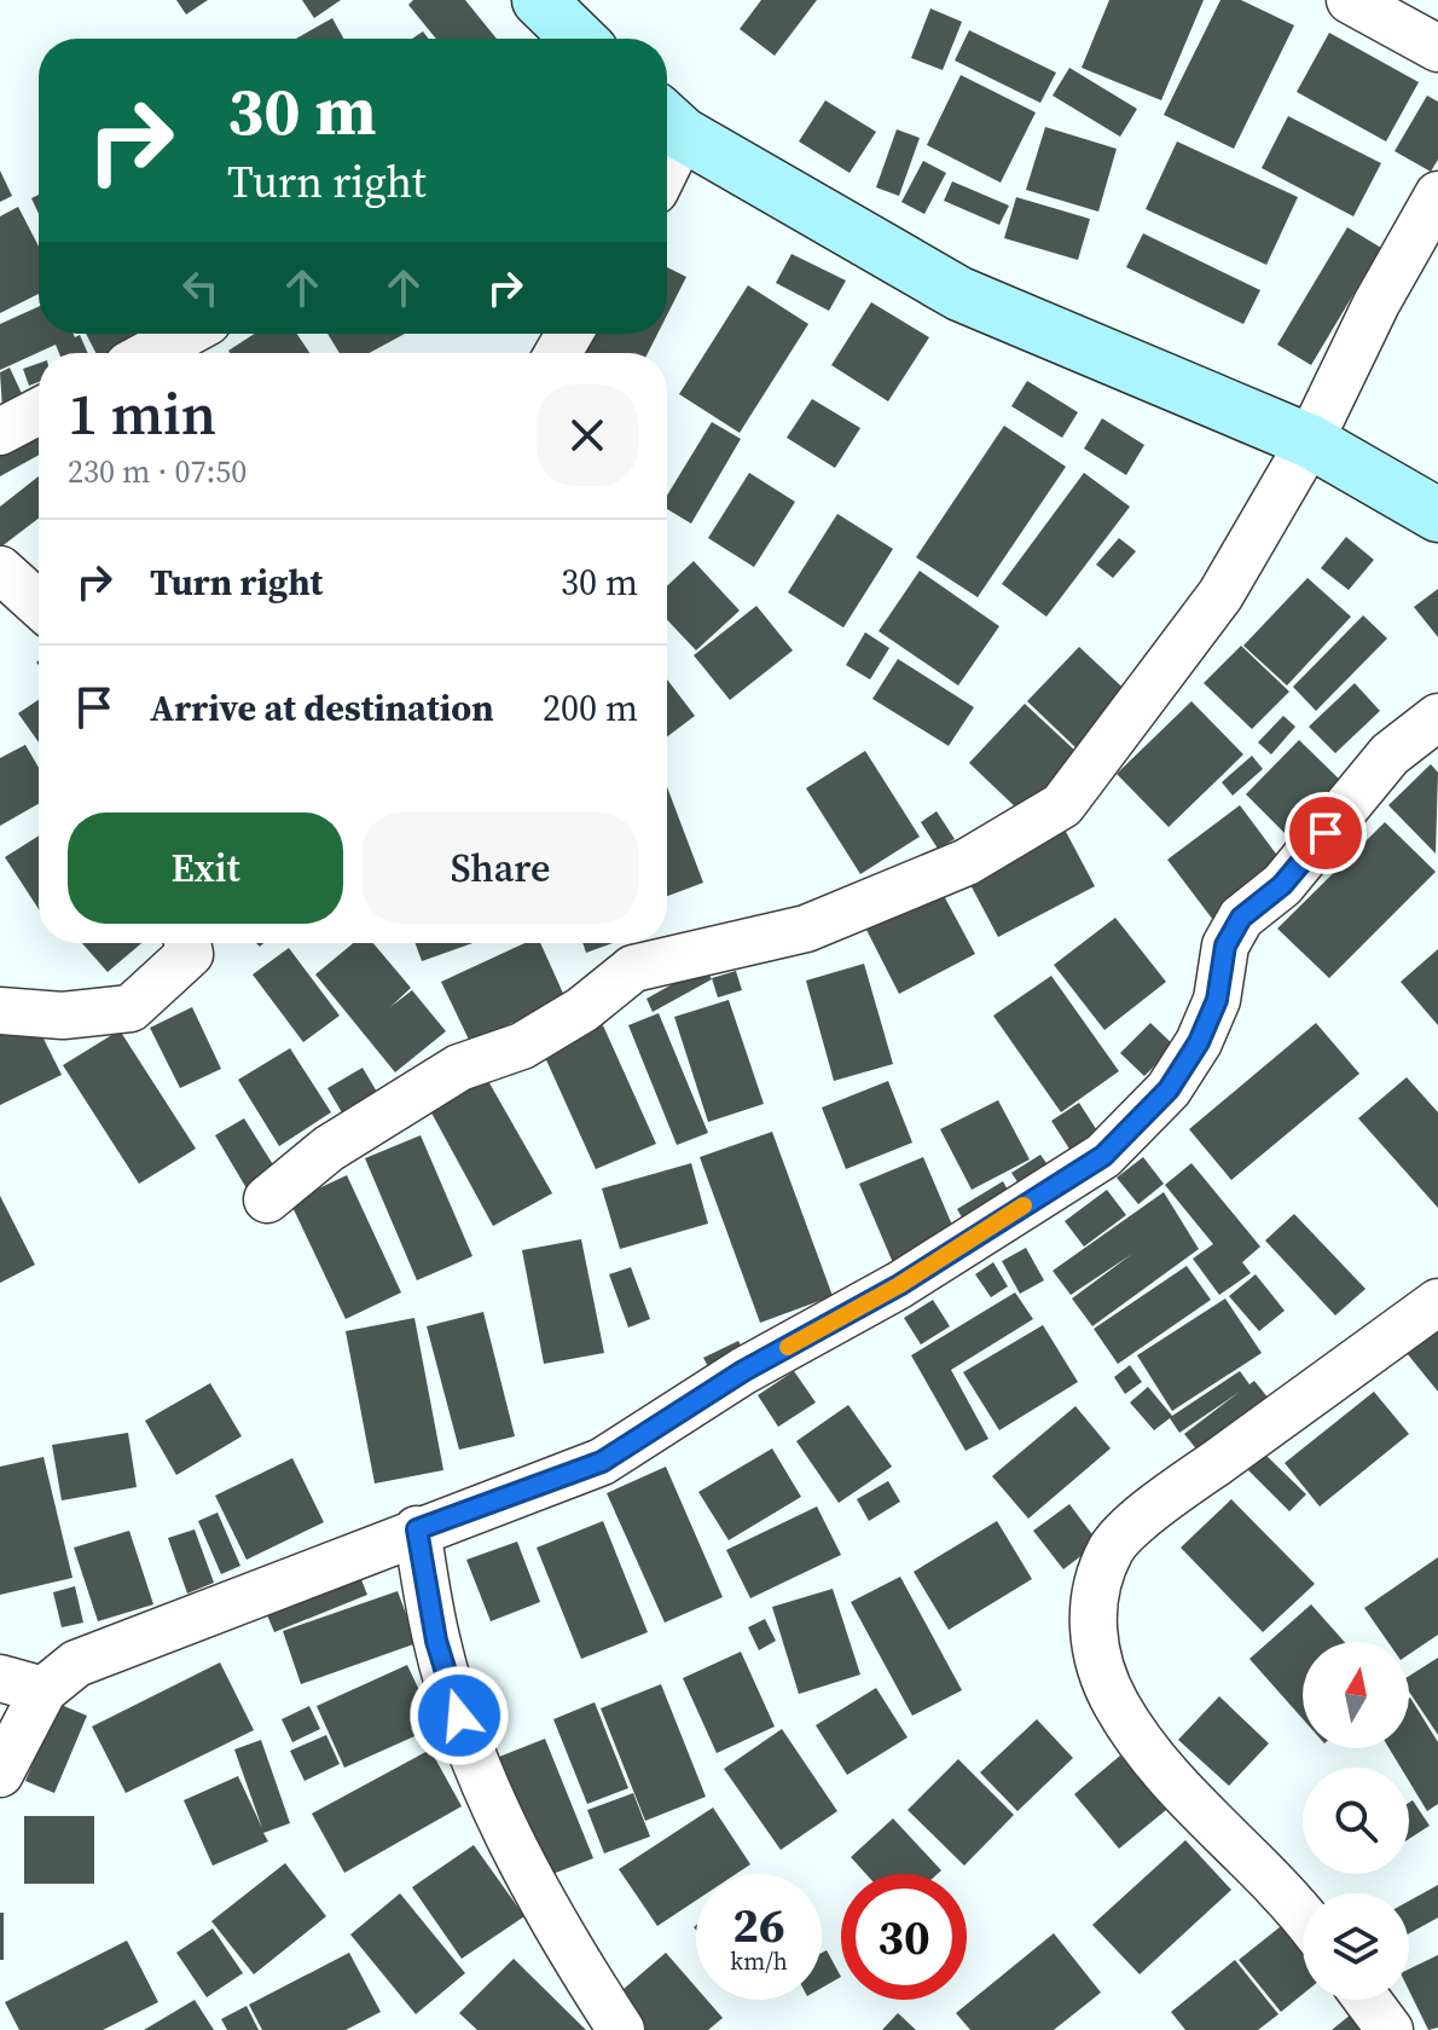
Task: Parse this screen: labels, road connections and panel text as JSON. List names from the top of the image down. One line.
{"north":"top","page":{"turn":["30 m","Turn right"],"heading":["1 min","230 m · 07:50"],"list":[{"name":"Turn right","value":"30 m"},{"name":"Arrive at destination","value":"200 m"}],"buttons":["Exit","Share"],"speed":"26 km/h","limit":"30"}}
